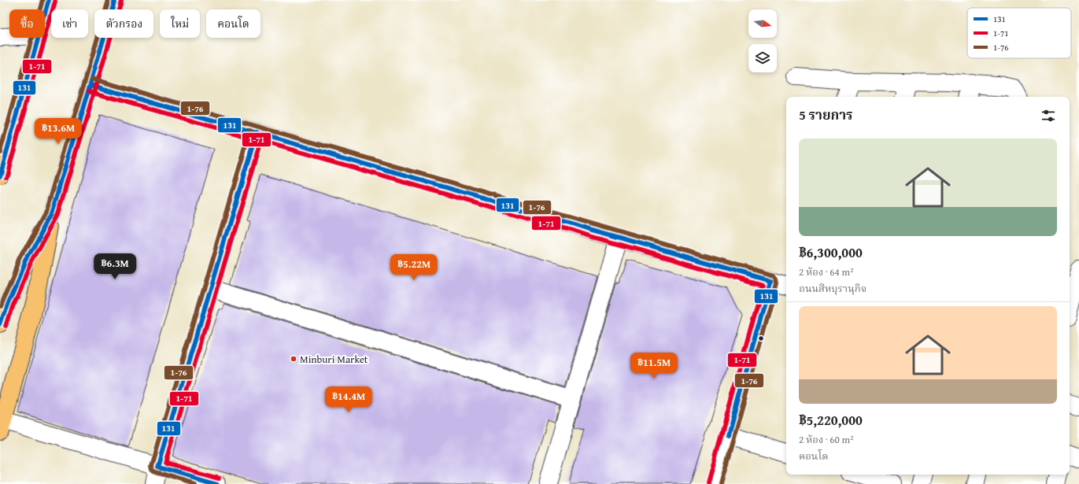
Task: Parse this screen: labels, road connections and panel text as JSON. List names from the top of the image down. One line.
{"places":["Minburi Market"],"lines":["transit line 131","transit line 1-76","transit line 1-71"],"legend":["131","1-71","1-76"],"north":"right","page":{"chip":["ซื้อ","เช่า","ตัวกรอง","ใหม่","คอนโด"],"heading":"5 รายการ","price":["฿13.6M","฿6.3M","฿5.22M","฿11.5M","฿14.4M"],"list":[{"name":"฿6,300,000","note":"2 ห้อง · 64 m² · ถนนสีหบุรานุกิจ"},{"name":"฿5,220,000","note":"2 ห้อง · 60 m² · คอนโด"}]}}
